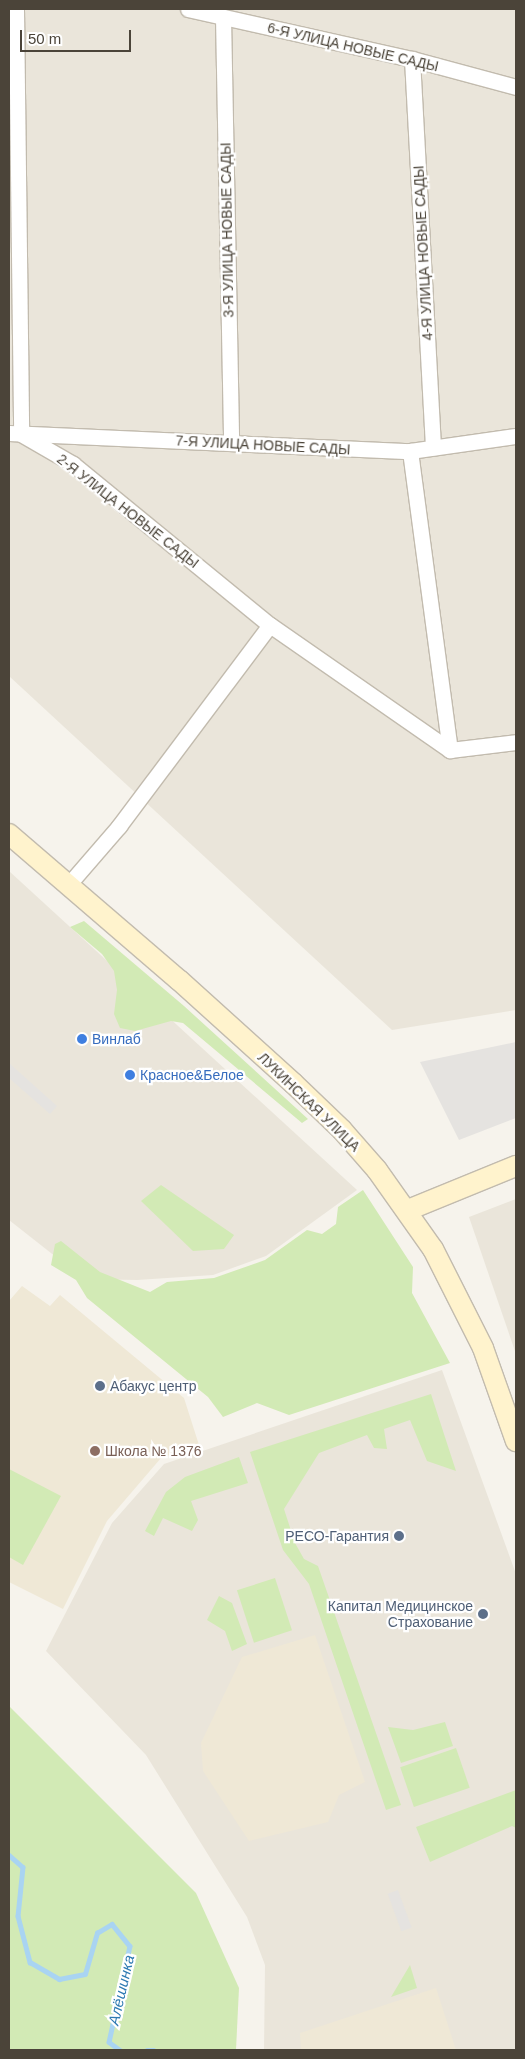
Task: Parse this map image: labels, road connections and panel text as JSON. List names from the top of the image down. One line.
{"streets":{"main road":["ЛУКИНСКАЯ УЛИЦА"],"street":["6-Я УЛИЦА НОВЫЕ САДЫ","3-Я УЛИЦА НОВЫЕ САДЫ","4-Я УЛИЦА НОВЫЕ САДЫ","7-Я УЛИЦА НОВЫЕ САДЫ","2-Я УЛИЦА НОВЫЕ САДЫ"]},"crossings":[["6-Я УЛИЦА НОВЫЕ САДЫ","3-Я УЛИЦА НОВЫЕ САДЫ"],["6-Я УЛИЦА НОВЫЕ САДЫ","4-Я УЛИЦА НОВЫЕ САДЫ"],["3-Я УЛИЦА НОВЫЕ САДЫ","7-Я УЛИЦА НОВЫЕ САДЫ"],["4-Я УЛИЦА НОВЫЕ САДЫ","7-Я УЛИЦА НОВЫЕ САДЫ"],["7-Я УЛИЦА НОВЫЕ САДЫ","2-Я УЛИЦА НОВЫЕ САДЫ"]],"water":["Алёшинка"],"places":["Винлаб","Красное&Белое","Абакус центр","Школа № 1376","РЕСО-Гарантия","Капитал Медицинское Страхование"],"scale_bar":"50 m"}
